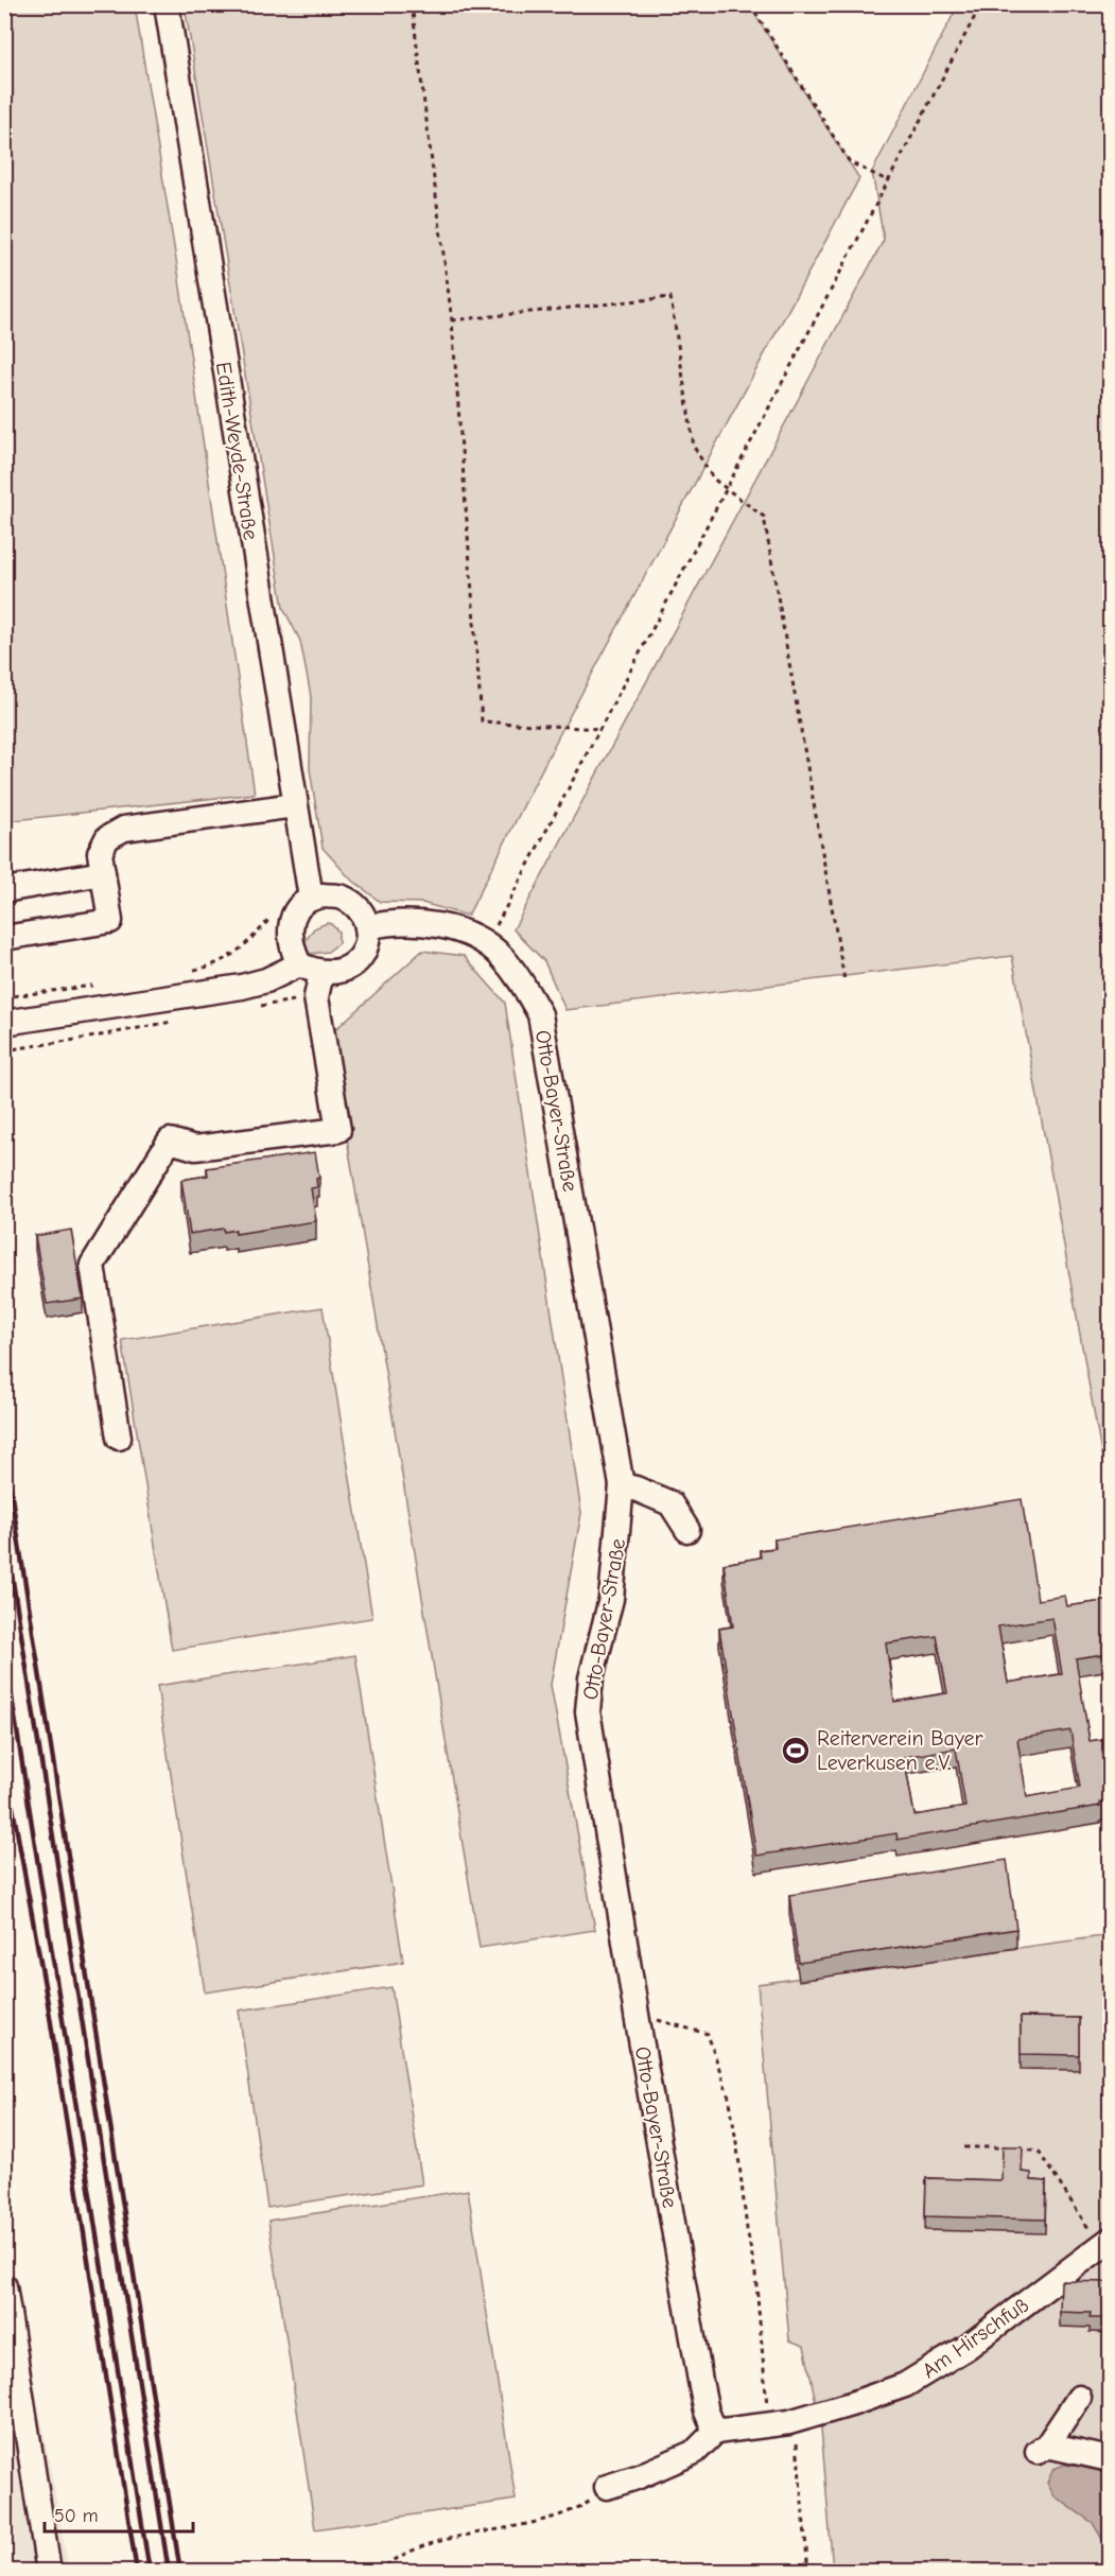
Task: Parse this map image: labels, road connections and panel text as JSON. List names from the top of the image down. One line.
{"streets":{"street":["Edith-Weyde-Straße","Otto-Bayer-Straße","Am Hirschfuß"]},"crossings":[["Edith-Weyde-Straße","Otto-Bayer-Straße"],["Otto-Bayer-Straße","Am Hirschfuß"]],"places":{"sports":["Reiterverein Bayer Leverkusen e.V."]},"scale_bar":"50 m"}
